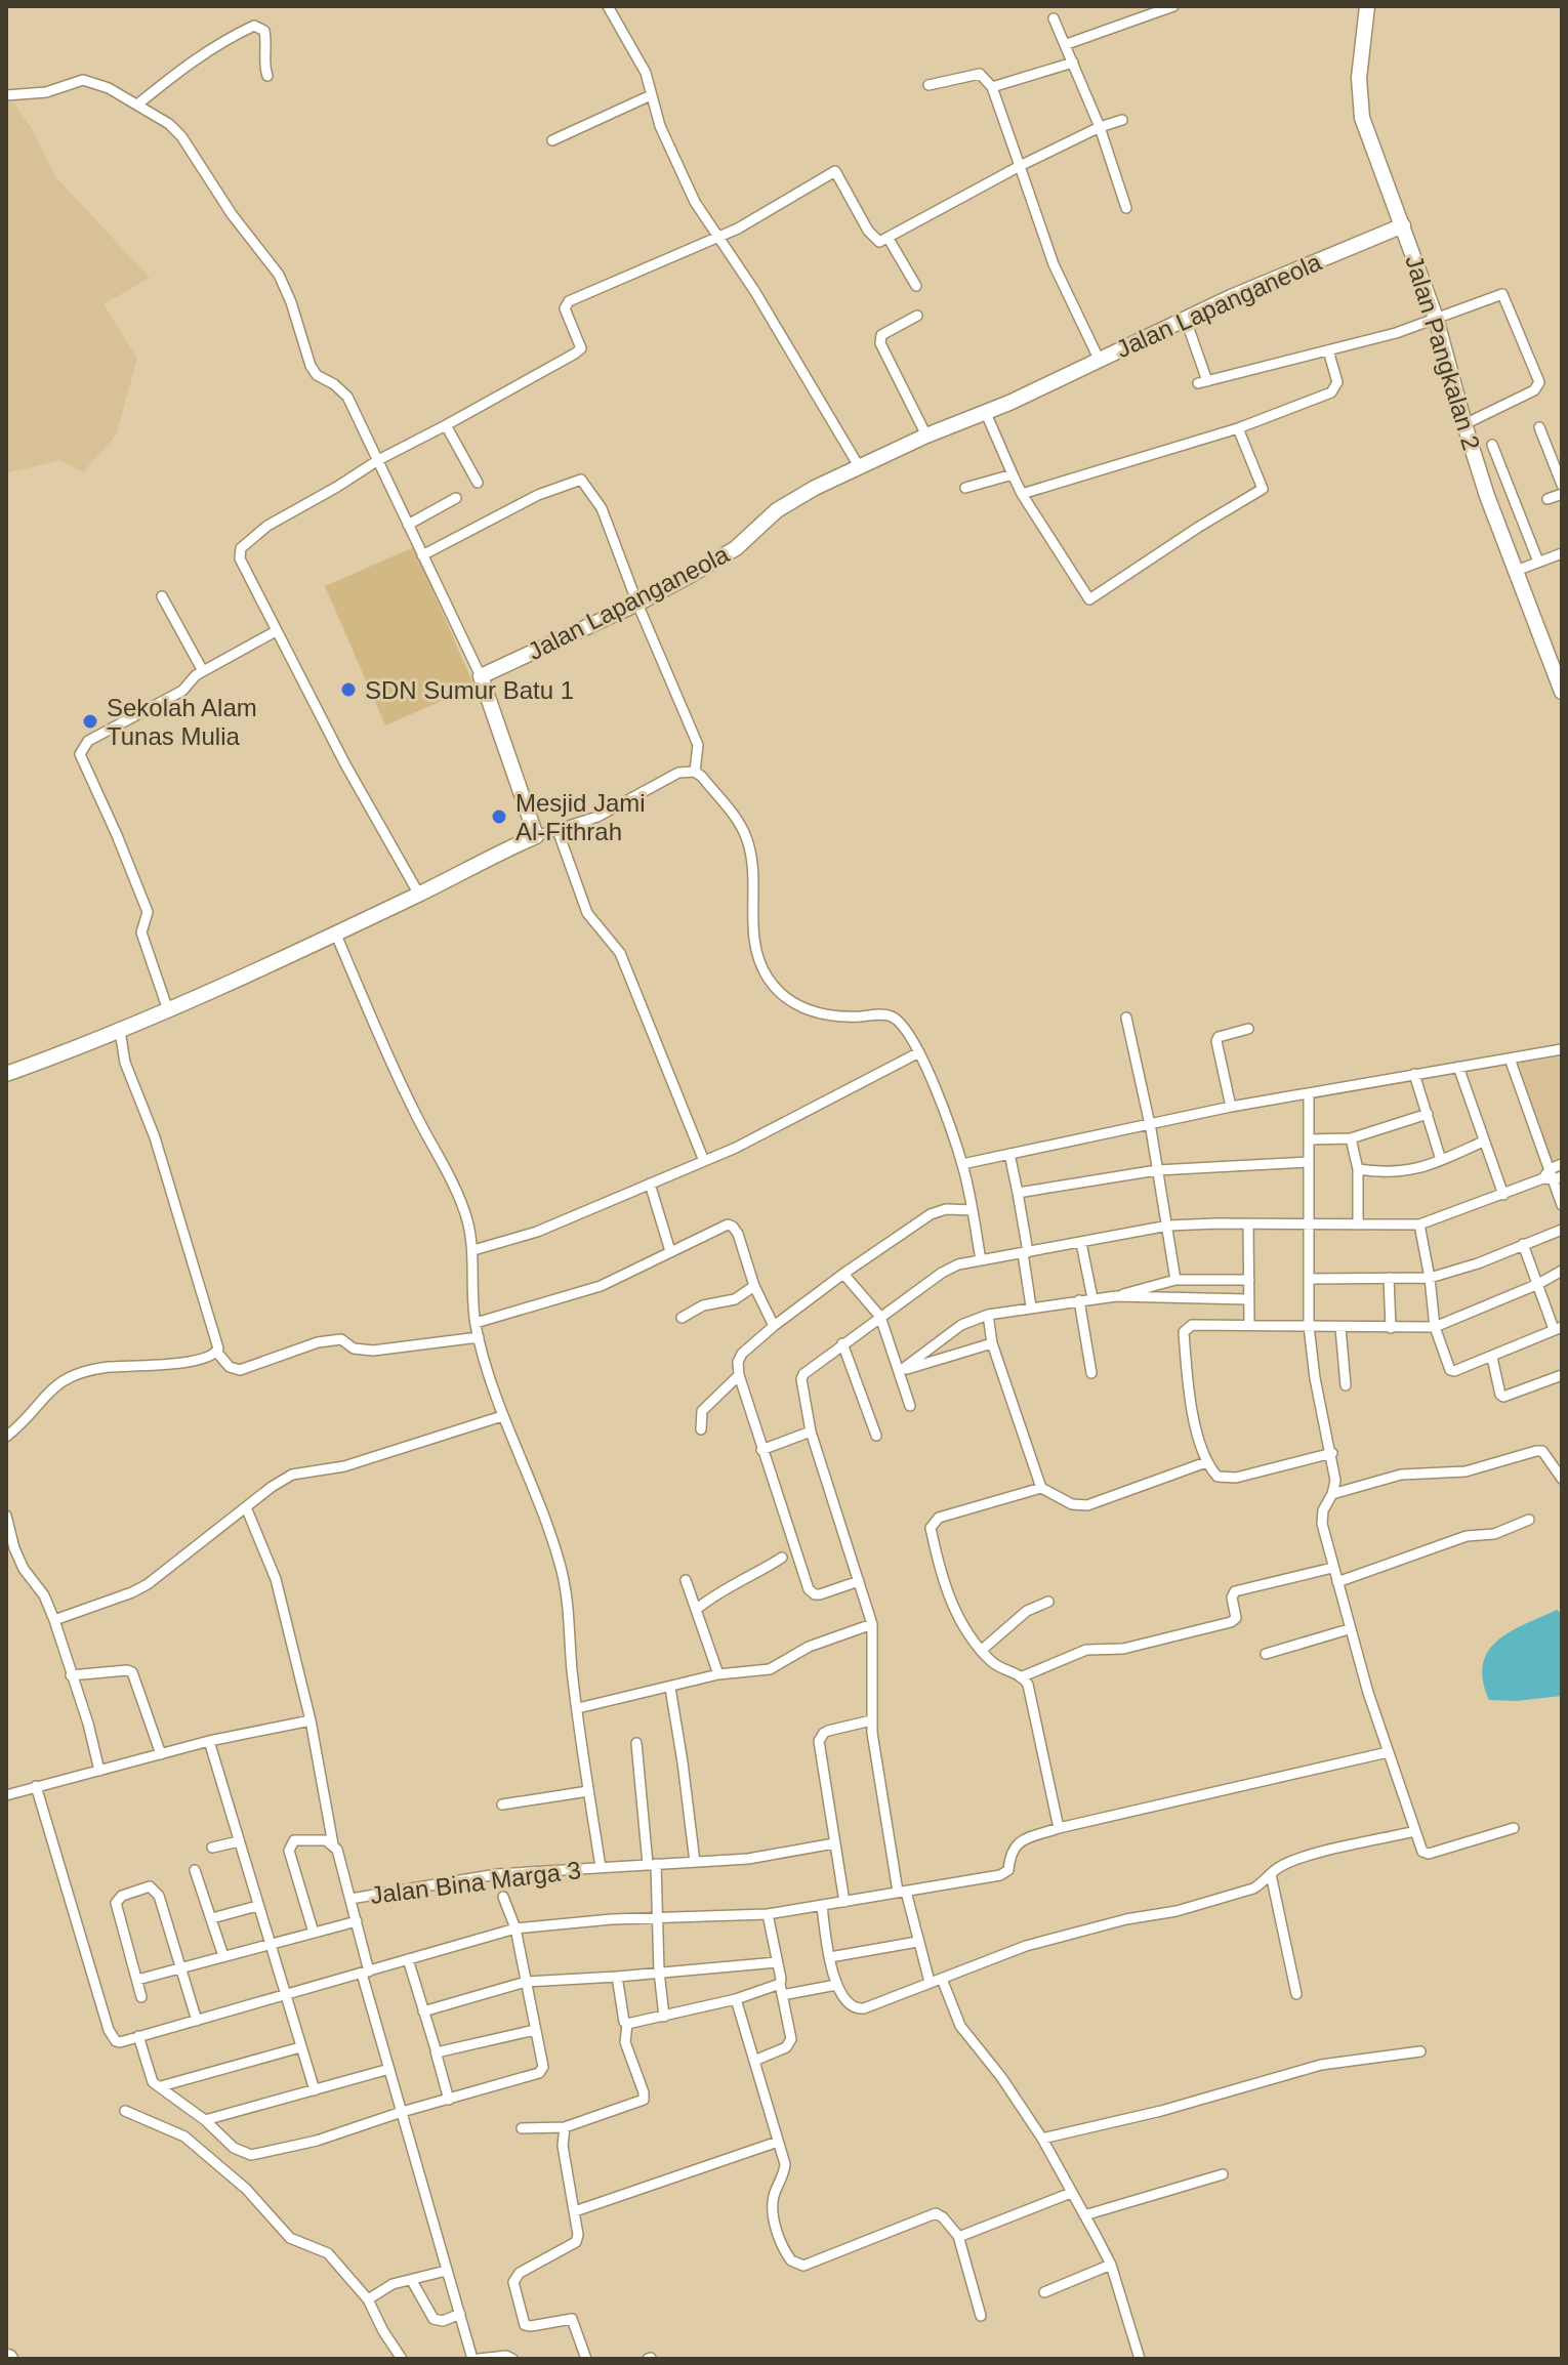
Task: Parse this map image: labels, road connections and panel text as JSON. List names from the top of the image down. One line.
{"streets":{"street":["Jalan Lapanganeola","Jalan Pangkalan 2","Jalan Bina Marga 3"]},"crossings":[["Jalan Lapanganeola","Jalan Pangkalan 2"]],"places":["SDN Sumur Batu 1","Sekolah Alam Tunas Mulia","Mesjid Jami Al-Fithrah"]}
